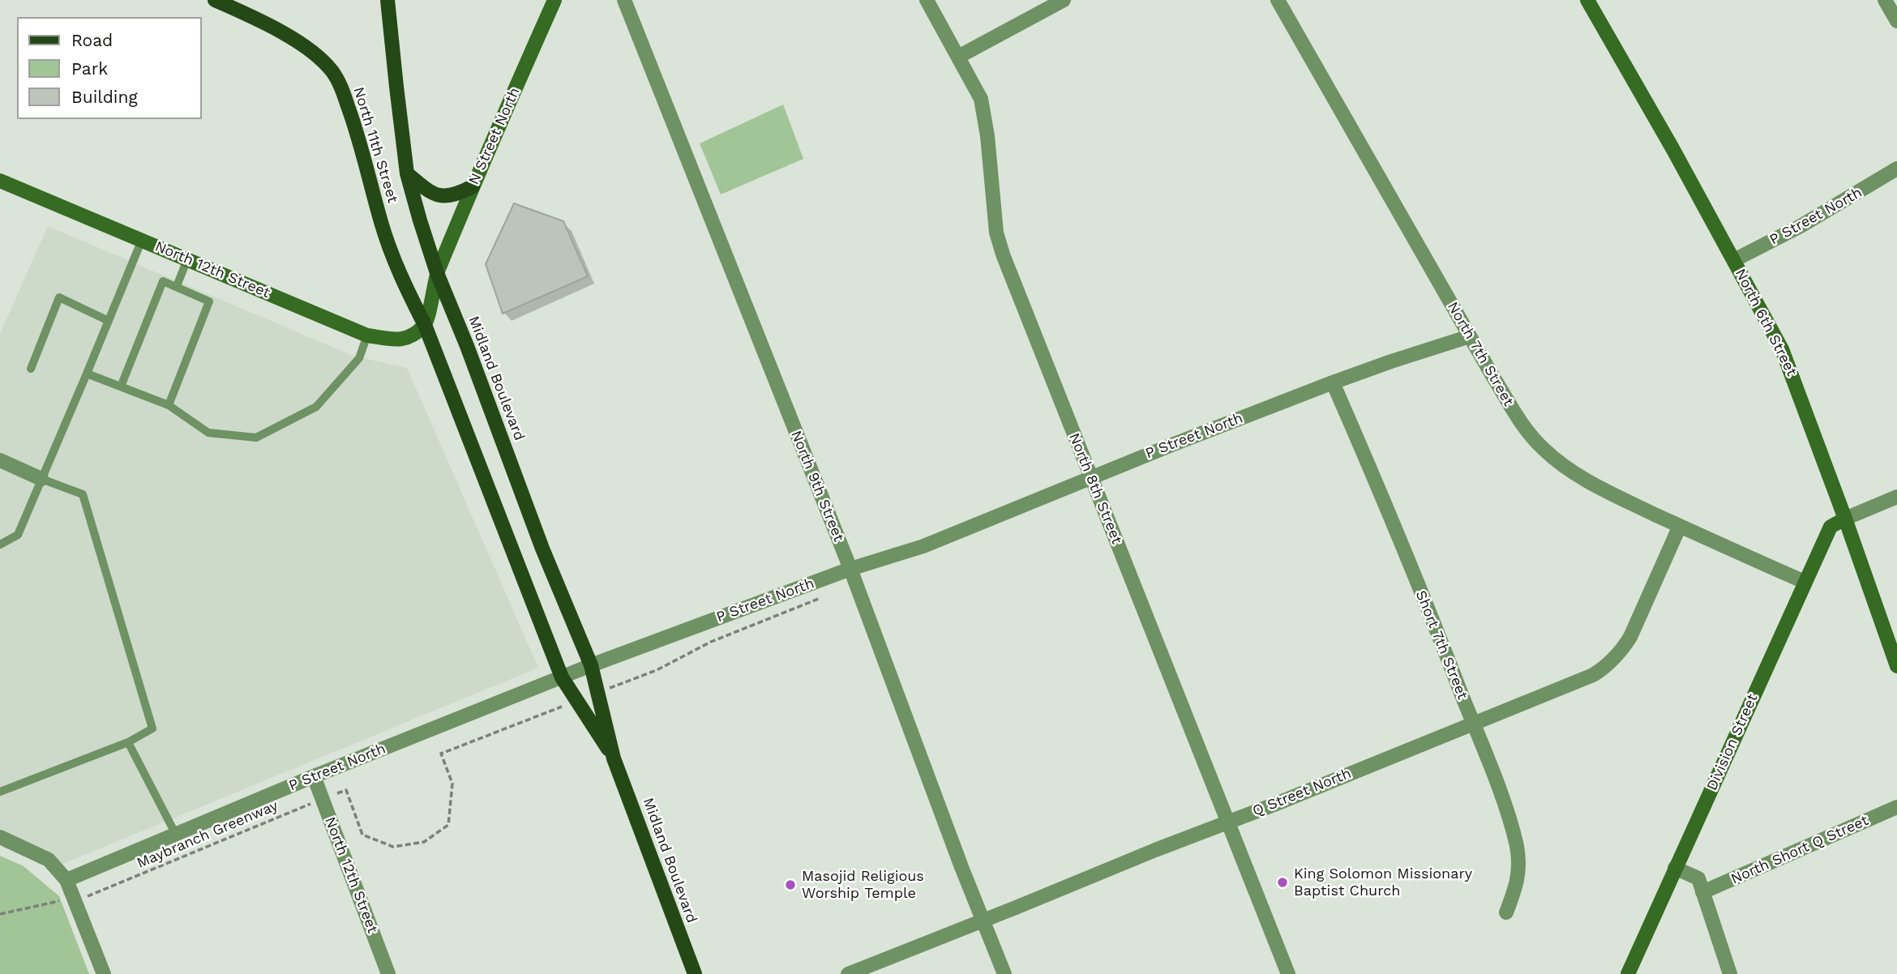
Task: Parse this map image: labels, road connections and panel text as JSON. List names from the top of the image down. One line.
{"streets":{"main road":["North 11th Street","Midland Boulevard"],"street":["N Street North","P Street North","North 12th Street","North 6th Street","North 7th Street","North 9th Street","North 8th Street","Short 7th Street","Division Street","Q Street North","North Short Q Street"],"path":["Maybranch Greenway"]},"crossings":[["N Street North","North 11th Street"],["N Street North","North 12th Street"],["N Street North","Midland Boulevard"],["North 11th Street","North 12th Street"],["North 11th Street","Midland Boulevard"],["P Street North","North 12th Street"],["P Street North","North 6th Street"],["P Street North","North 7th Street"],["P Street North","Midland Boulevard"],["P Street North","North 9th Street"],["P Street North","North 8th Street"],["P Street North","Short 7th Street"],["North 12th Street","Midland Boulevard"],["North 12th Street","Maybranch Greenway"],["North 6th Street","Division Street"],["North 7th Street","Division Street"],["North 7th Street","Q Street North"],["North 9th Street","Q Street North"],["North 8th Street","Q Street North"],["Short 7th Street","Q Street North"]],"places":["King Solomon Missionary Baptist Church","Masojid Religious Worship Temple"],"legend":["Road","Park","Building"]}
